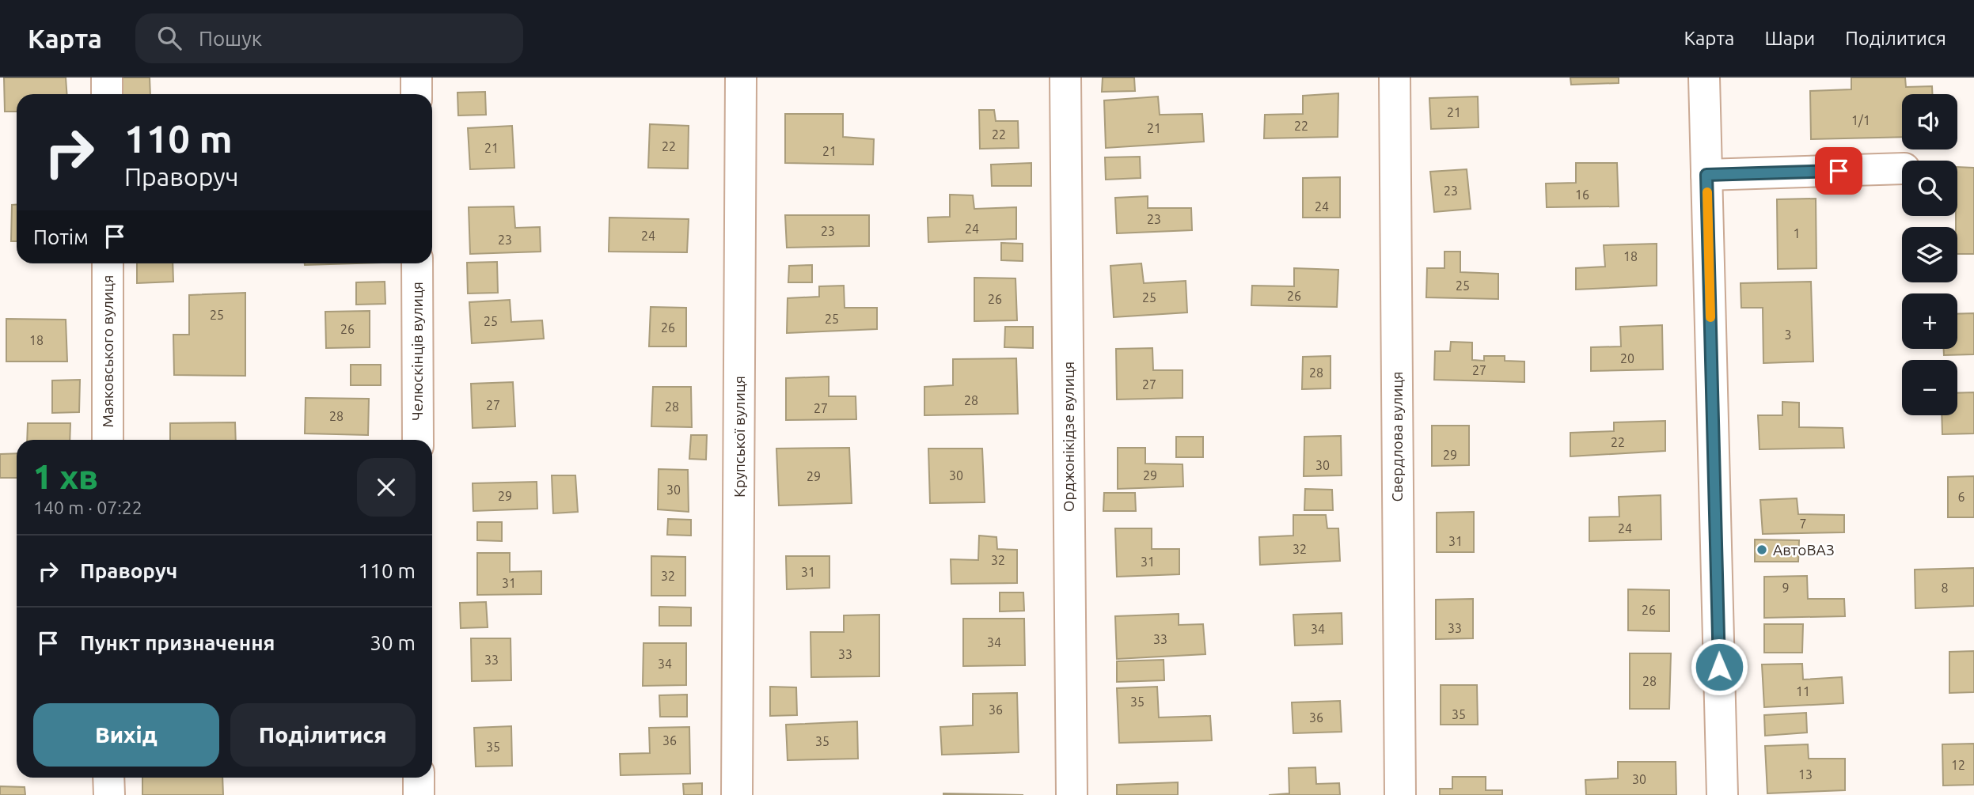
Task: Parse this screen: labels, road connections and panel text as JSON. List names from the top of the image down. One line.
{"streets":{"street":["Маяковського вулиця","Челюскінців вулиця","Крупської вулиця","Орджонікідзе вулиця","Свердлова вулиця"]},"places":["АвтоВАЗ"],"house_numbers":["21","1/1","22","21","22","22","21","21","23","16","24","23","24","23","1","24","23","18","25","26","25","26","25","25","25","26","26","3","18","20","27","28","27","28","27","28","27","28","22","29","30","30","29","29","30","29","6","7","24","31","32","32","31","31","32","31","9","8","26","33","34","33","34","33","33","34","28","11","35","36","35","36","36","35","35","12","13","30"],"page":{"header":"Карта","search":"Пошук","nav":["Карта","Шари","Поділитися"],"map_buttons":["+","−"],"turn":["110 m","Праворуч"],"then":"Потім","heading":["1 хв","140 m · 07:22"],"list":[{"name":"Праворуч","value":"110 m"},{"name":"Пункт призначення","value":"30 m"}],"buttons":["Вихід","Поділитися"]}}
